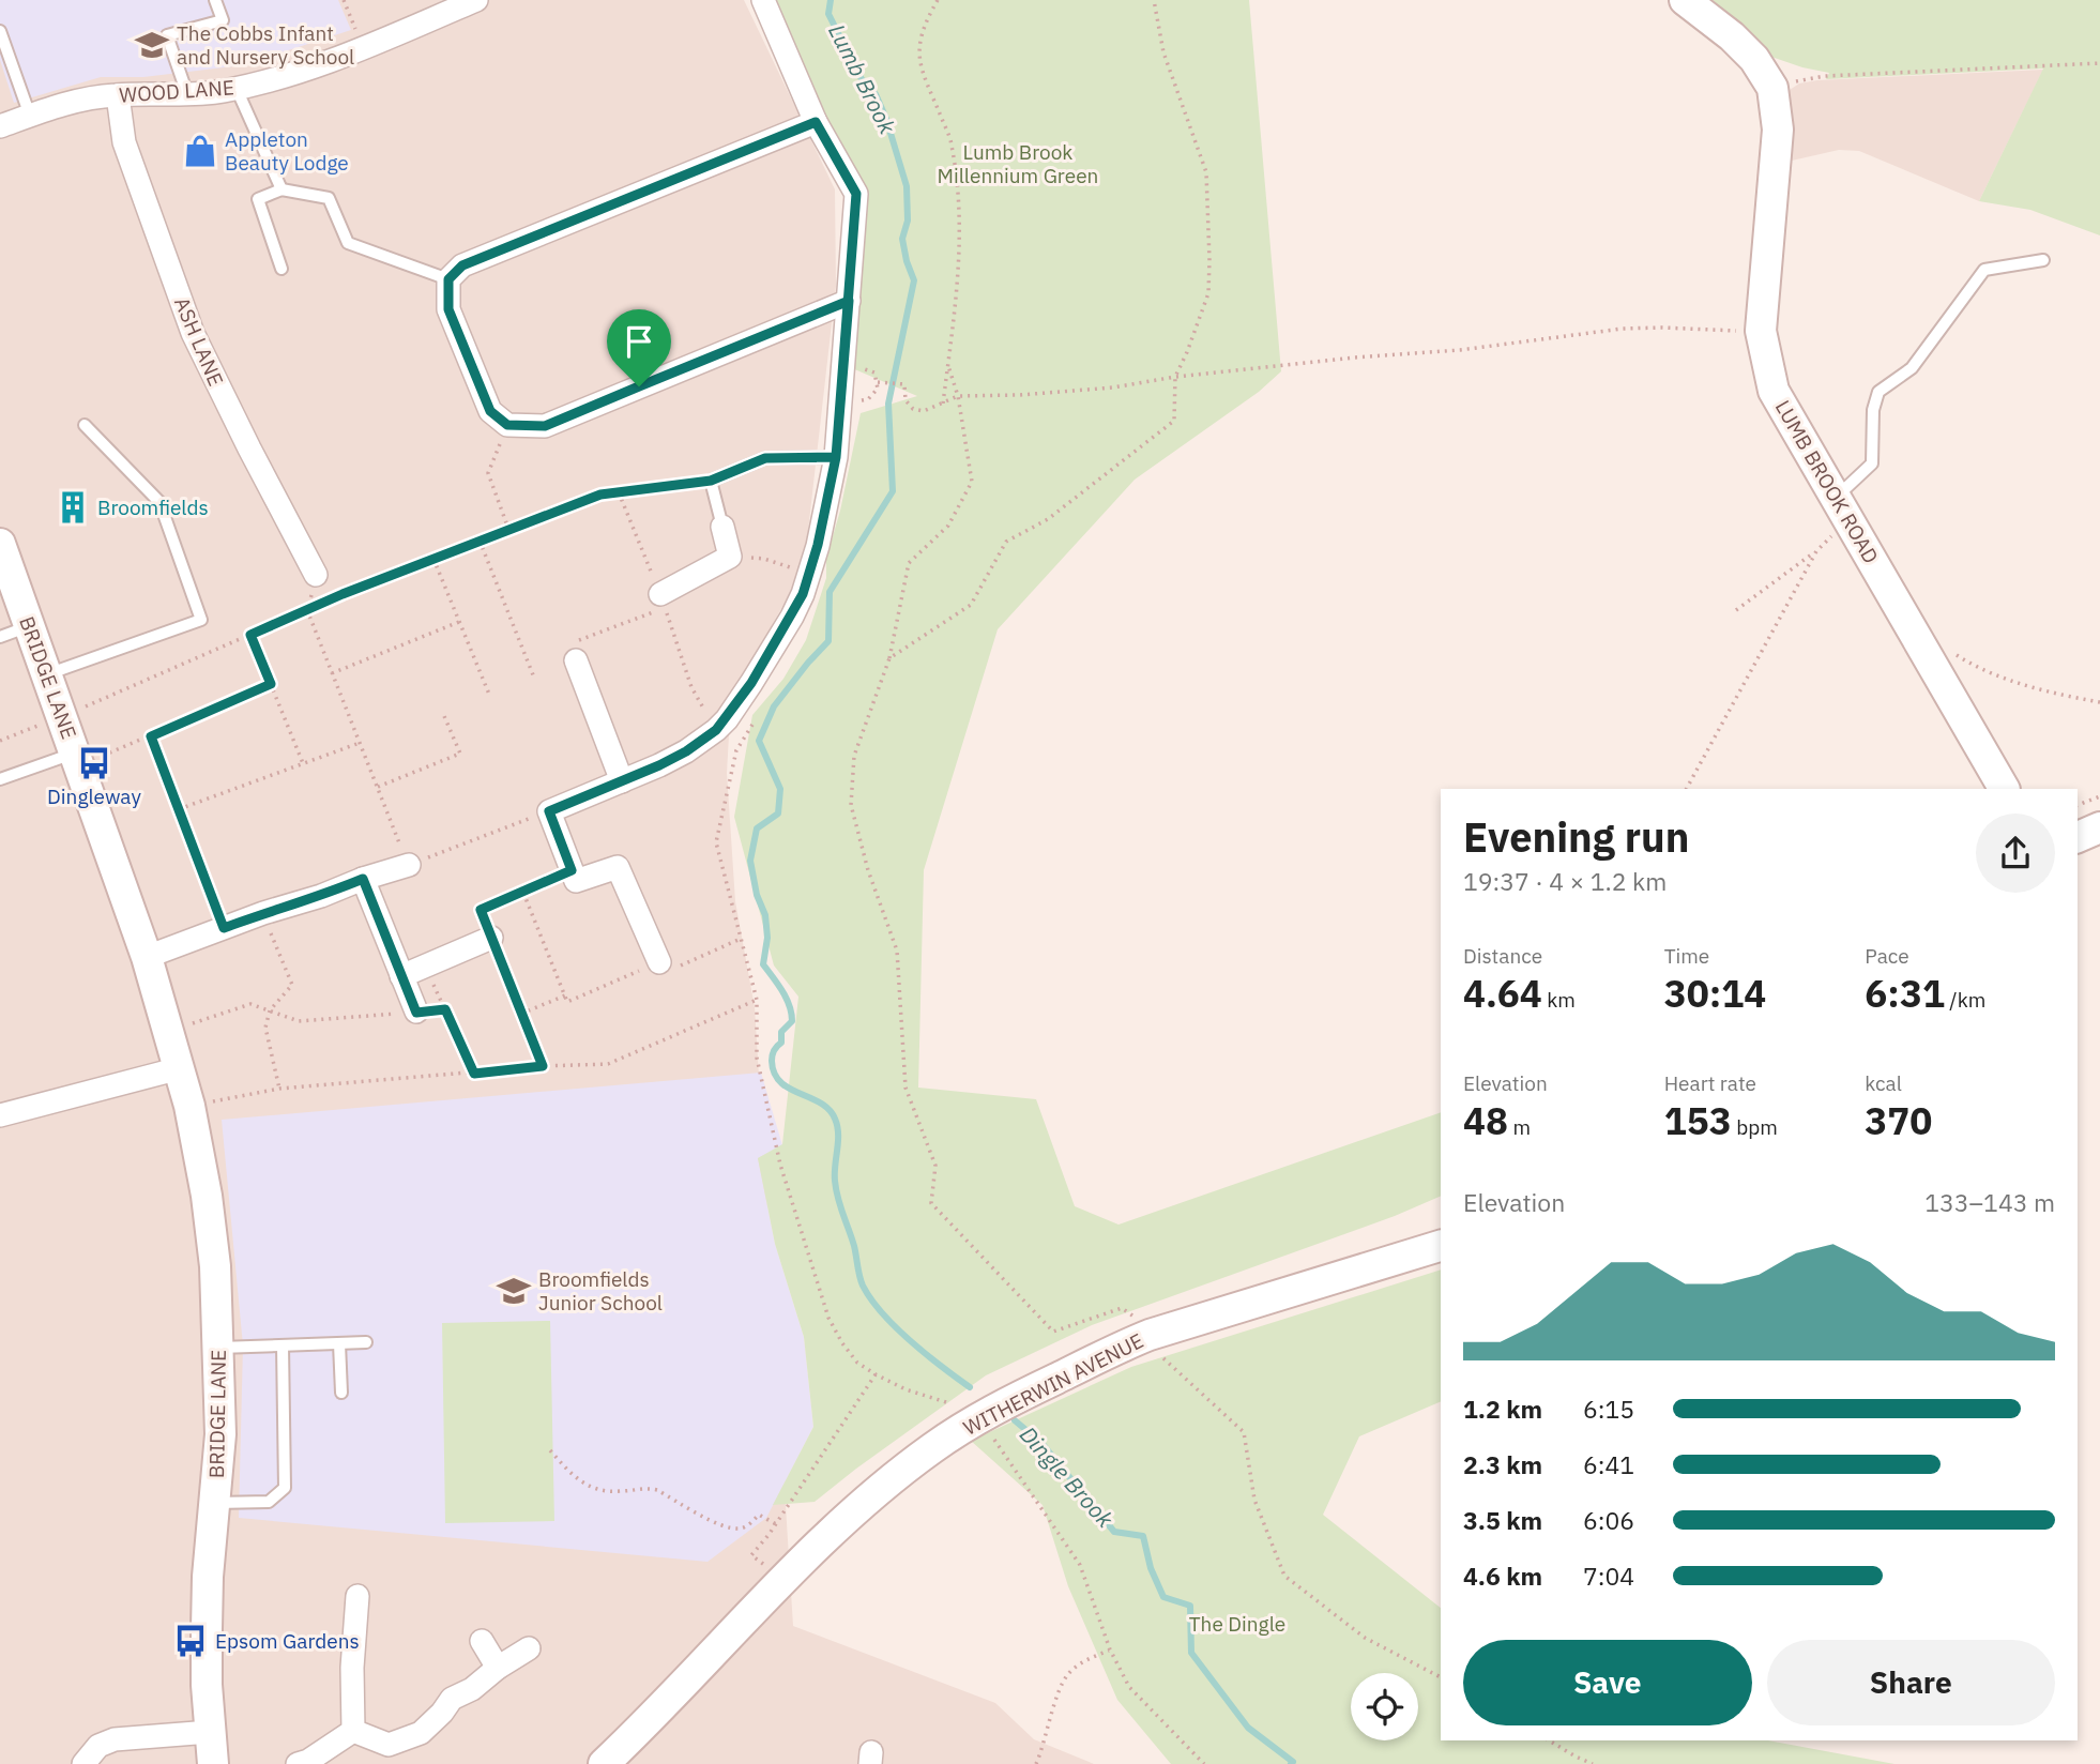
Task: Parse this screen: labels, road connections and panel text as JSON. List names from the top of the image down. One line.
{"streets":{"street":["WOOD LANE","ASH LANE","LUMB BROOK ROAD","BRIDGE LANE","WITHERWIN AVENUE"]},"crossings":[["WOOD LANE","ASH LANE"]],"water":["Lumb Brook","Dingle Brook"],"parks":["Lumb Brook Millennium Green","The Dingle"],"places":{"school or university":["The Cobbs Infant and Nursery School","Broomfields Junior School"],"shop":["Appleton Beauty Lodge"],"building":["Broomfields"],"bus stop":["Dingleway","Epsom Gardens"]},"page":{"heading":["Evening run","19:37 · 4 × 1.2 km"],"stats":[["Distance","4.64 km"],["Time","30:14"],["Pace","6:31 /km"],["Elevation","48 m"],["Heart rate","153 bpm"],["kcal","370"]],"chart":["Elevation","133–143 m"],"list":[{"name":"1.2 km","note":"6:15"},{"name":"2.3 km","note":"6:41"},{"name":"3.5 km","note":"6:06"},{"name":"4.6 km","note":"7:04"}],"buttons":["Save","Share"]}}
